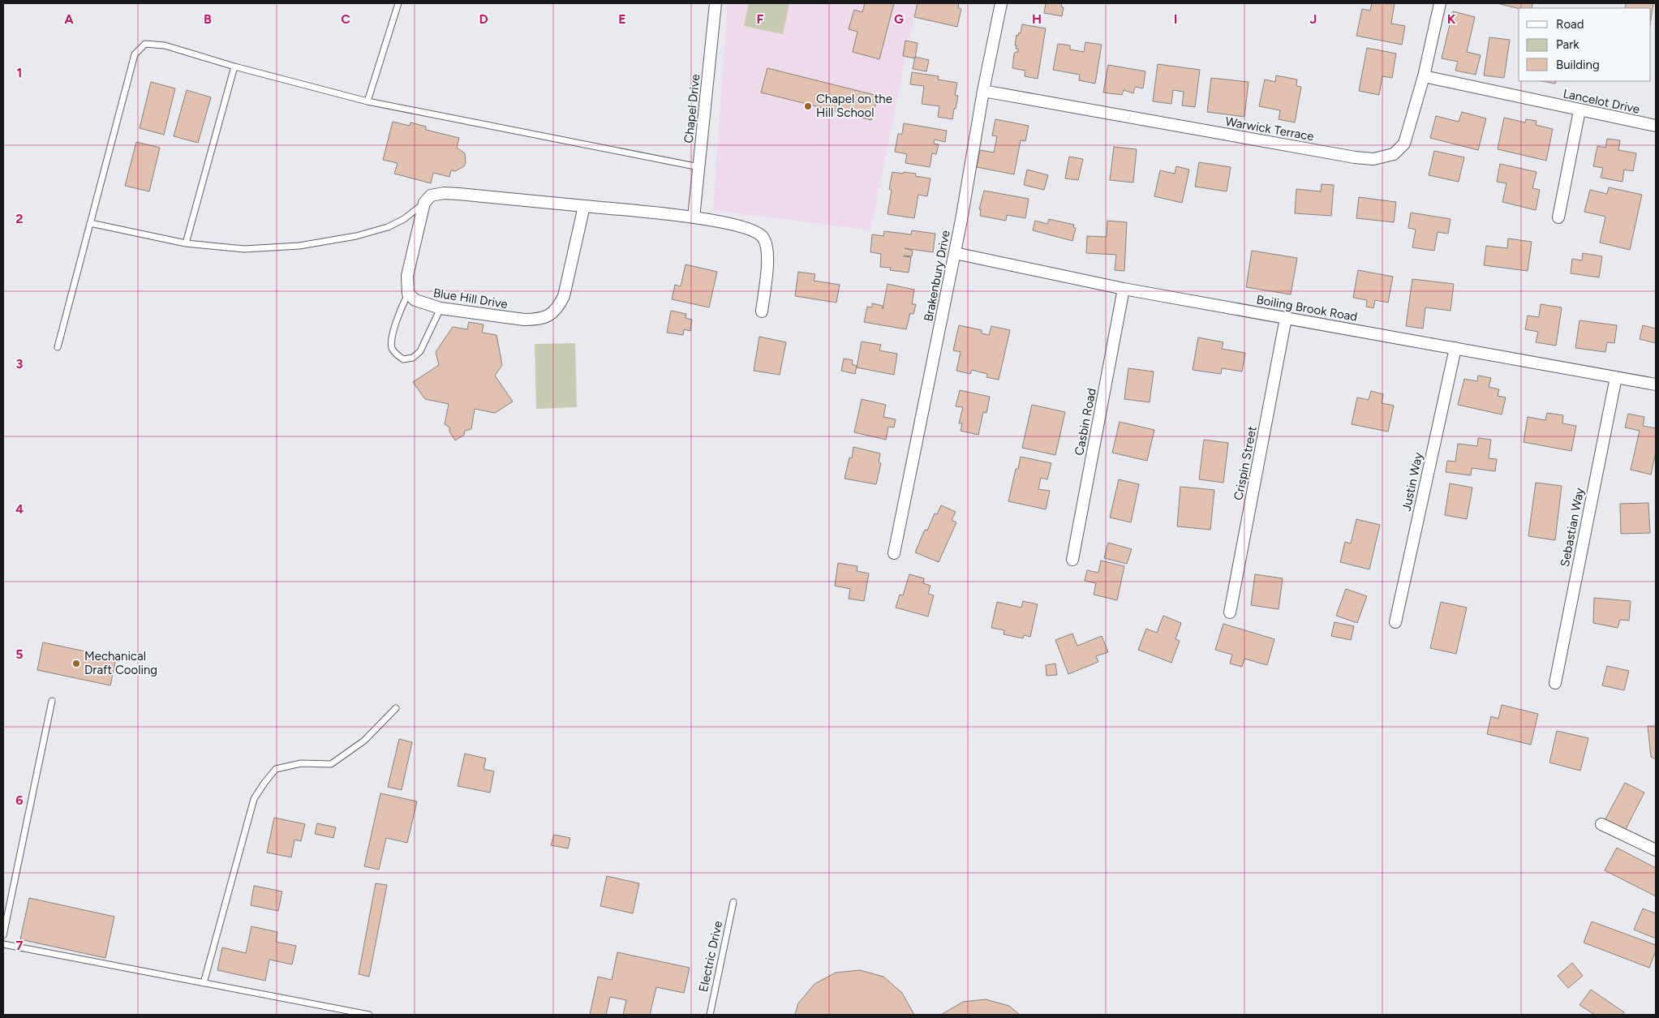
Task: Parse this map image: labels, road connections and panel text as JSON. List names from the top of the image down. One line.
{"streets":{"street":["Lancelot Drive","Chapel Drive","Warwick Terrace","Brakenbury Drive","Blue Hill Drive","Boiling Brook Road","Casbin Road","Crispin Street","Justin Way","Sebastian Way"],"lane":["Electric Drive"]},"crossings":[["Lancelot Drive","Warwick Terrace"],["Warwick Terrace","Brakenbury Drive"],["Brakenbury Drive","Boiling Brook Road"],["Boiling Brook Road","Casbin Road"],["Boiling Brook Road","Crispin Street"],["Boiling Brook Road","Justin Way"],["Boiling Brook Road","Sebastian Way"]],"places":["Chapel on the Hill School","Mechanical Draft Cooling"],"legend":["Road","Park","Building"],"grid":{"columns":["A","B","C","D","E","F","G","H","I","J","K"],"rows":["1","2","3","4","5","6","7"]}}
